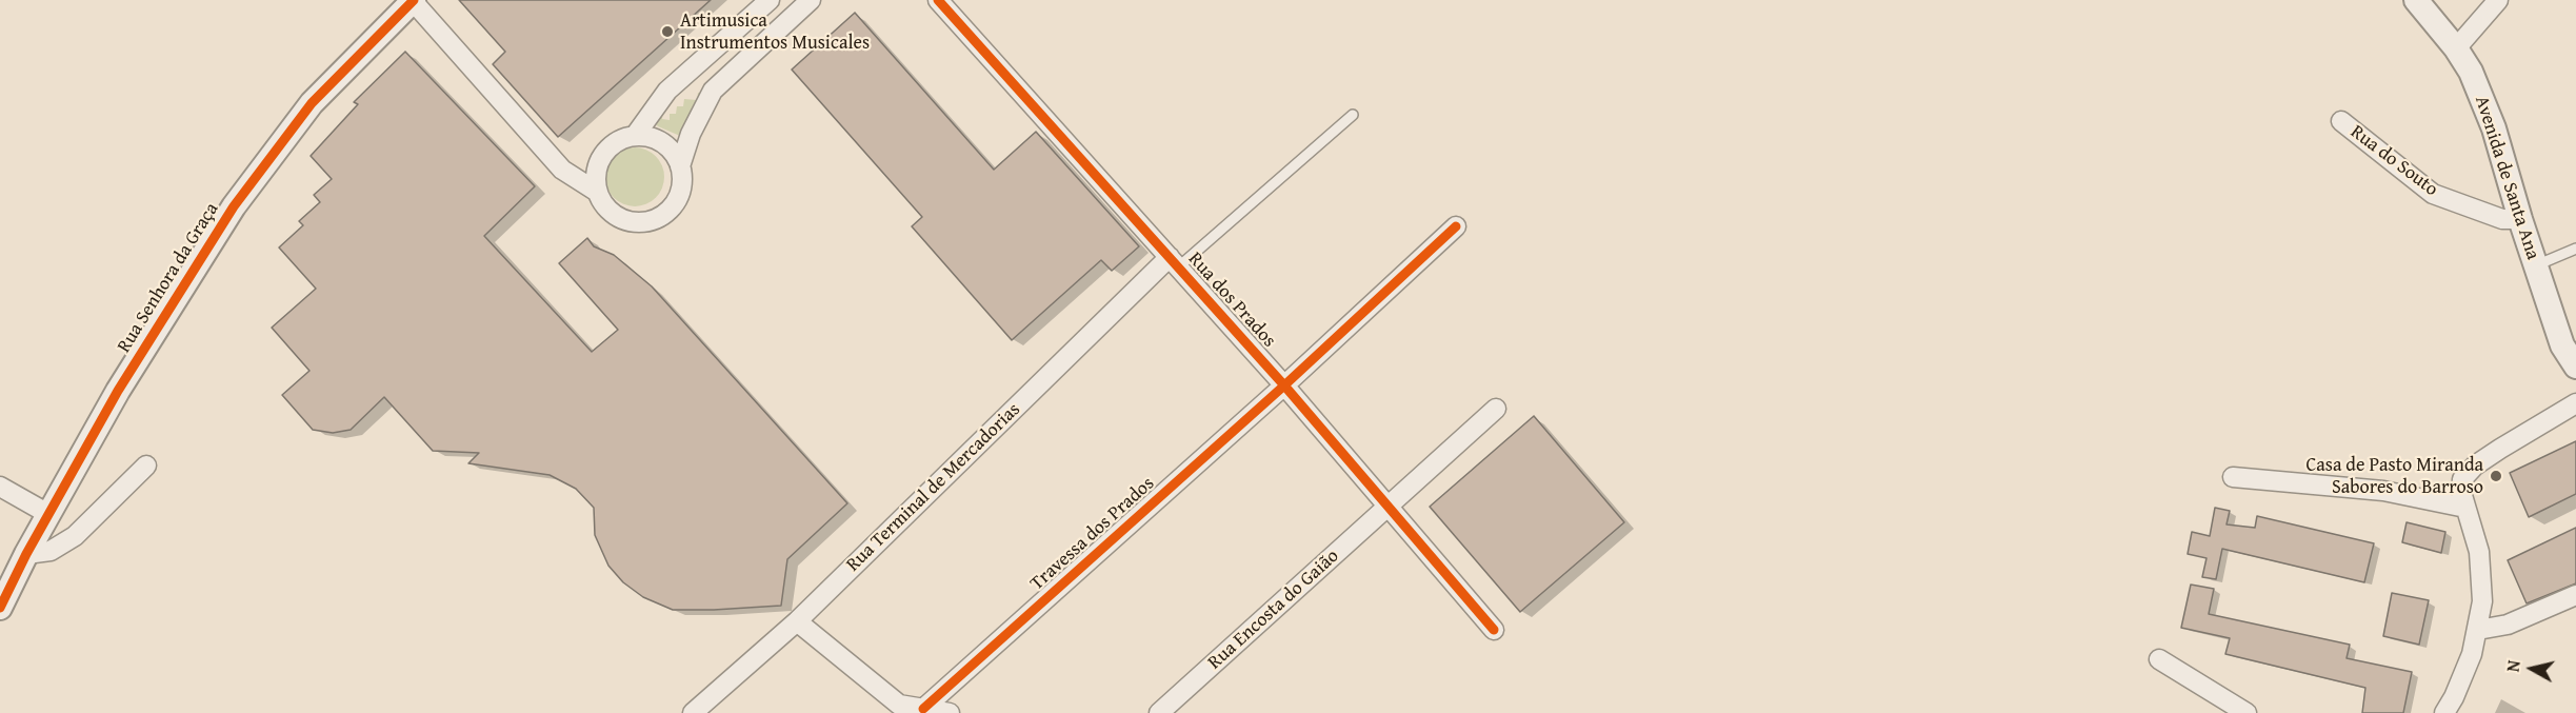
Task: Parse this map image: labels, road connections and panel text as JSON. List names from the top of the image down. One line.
{"streets":{"street":["Rua do Souto","Avenida de Santa Ana","Rua Senhora da Graça","Rua dos Prados","Rua Terminal de Mercadorias","Travessa dos Prados","Rua Encosta do Gaião"]},"crossings":[["Rua do Souto","Avenida de Santa Ana"],["Rua dos Prados","Rua Terminal de Mercadorias"],["Rua dos Prados","Travessa dos Prados"],["Rua dos Prados","Rua Encosta do Gaião"]],"places":["Artimusica Instrumentos Musicales","Casa de Pasto Miranda Sabores do Barroso"],"north":"left"}
